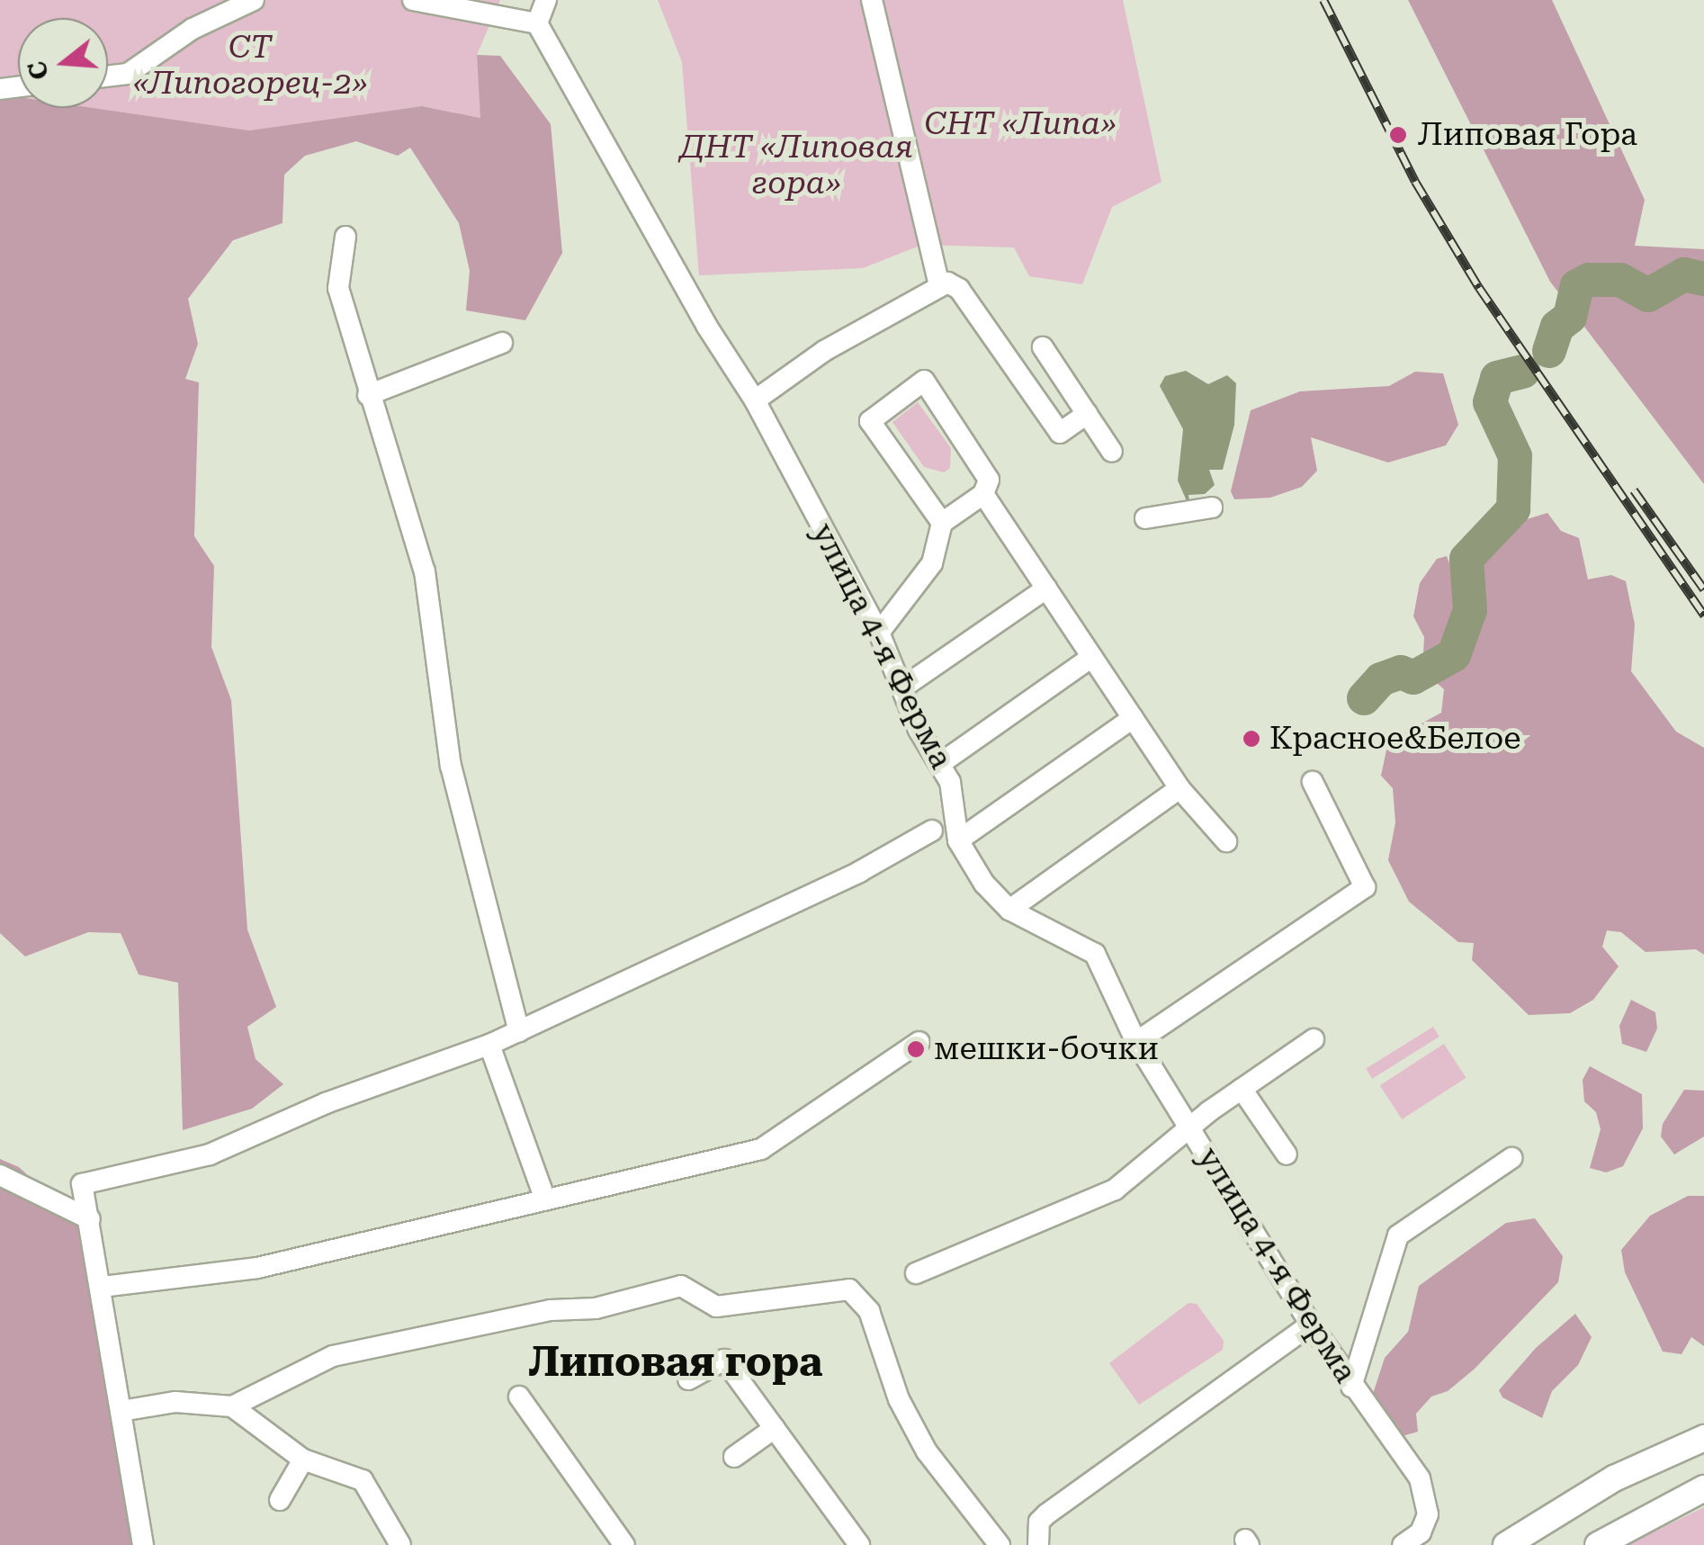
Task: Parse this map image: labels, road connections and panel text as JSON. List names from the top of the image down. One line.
{"streets":{"street":["улица 4-я Ферма"]},"districts":["Липовая гора"],"parks":["СТ «Липогорец-2»","СНТ «Липа»","ДНТ «Липовая гора»"],"places":["Липовая Гора","Красное&Белое","мешки-бочки"],"north":"left"}
